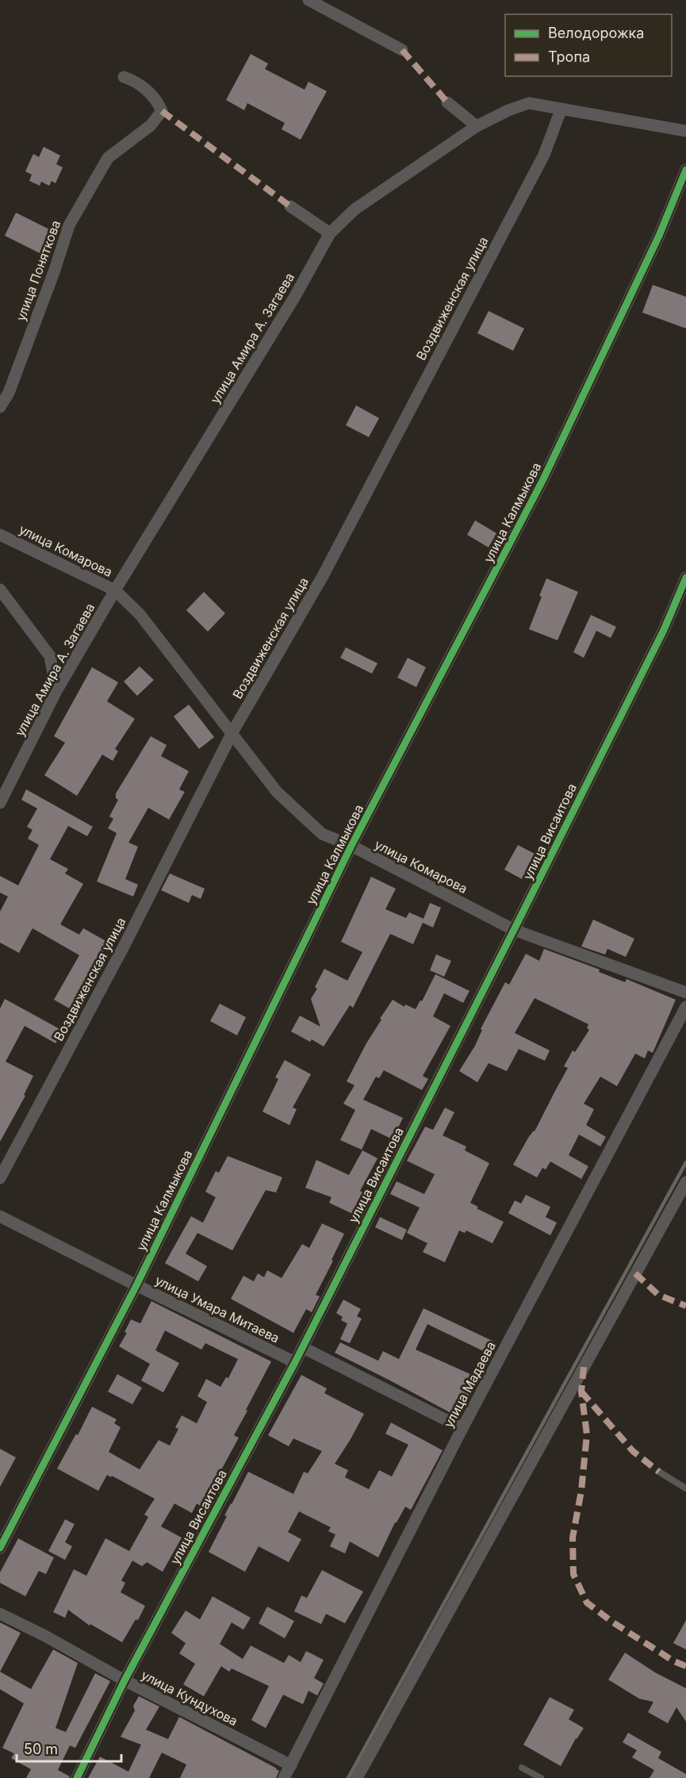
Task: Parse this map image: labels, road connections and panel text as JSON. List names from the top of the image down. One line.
{"streets":{"street":["улица Поняткова","Воздвиженская улица","улица Амира А. Загаева","улица Калмыкова","улица Комарова","улица Висаитова","улица Умара Митаева","улица Мадаева","улица Кундухова"]},"crossings":[["Воздвиженская улица","улица Амира А. Загаева"],["Воздвиженская улица","улица Комарова"],["улица Амира А. Загаева","улица Комарова"],["улица Калмыкова","улица Комарова"],["улица Калмыкова","улица Умара Митаева"],["улица Комарова","улица Висаитова"],["улица Висаитова","улица Умара Митаева"],["улица Висаитова","улица Кундухова"],["улица Мадаева","улица Кундухова"]],"legend":["Велодорожка","Тропа"],"scale_bar":"50 m"}
